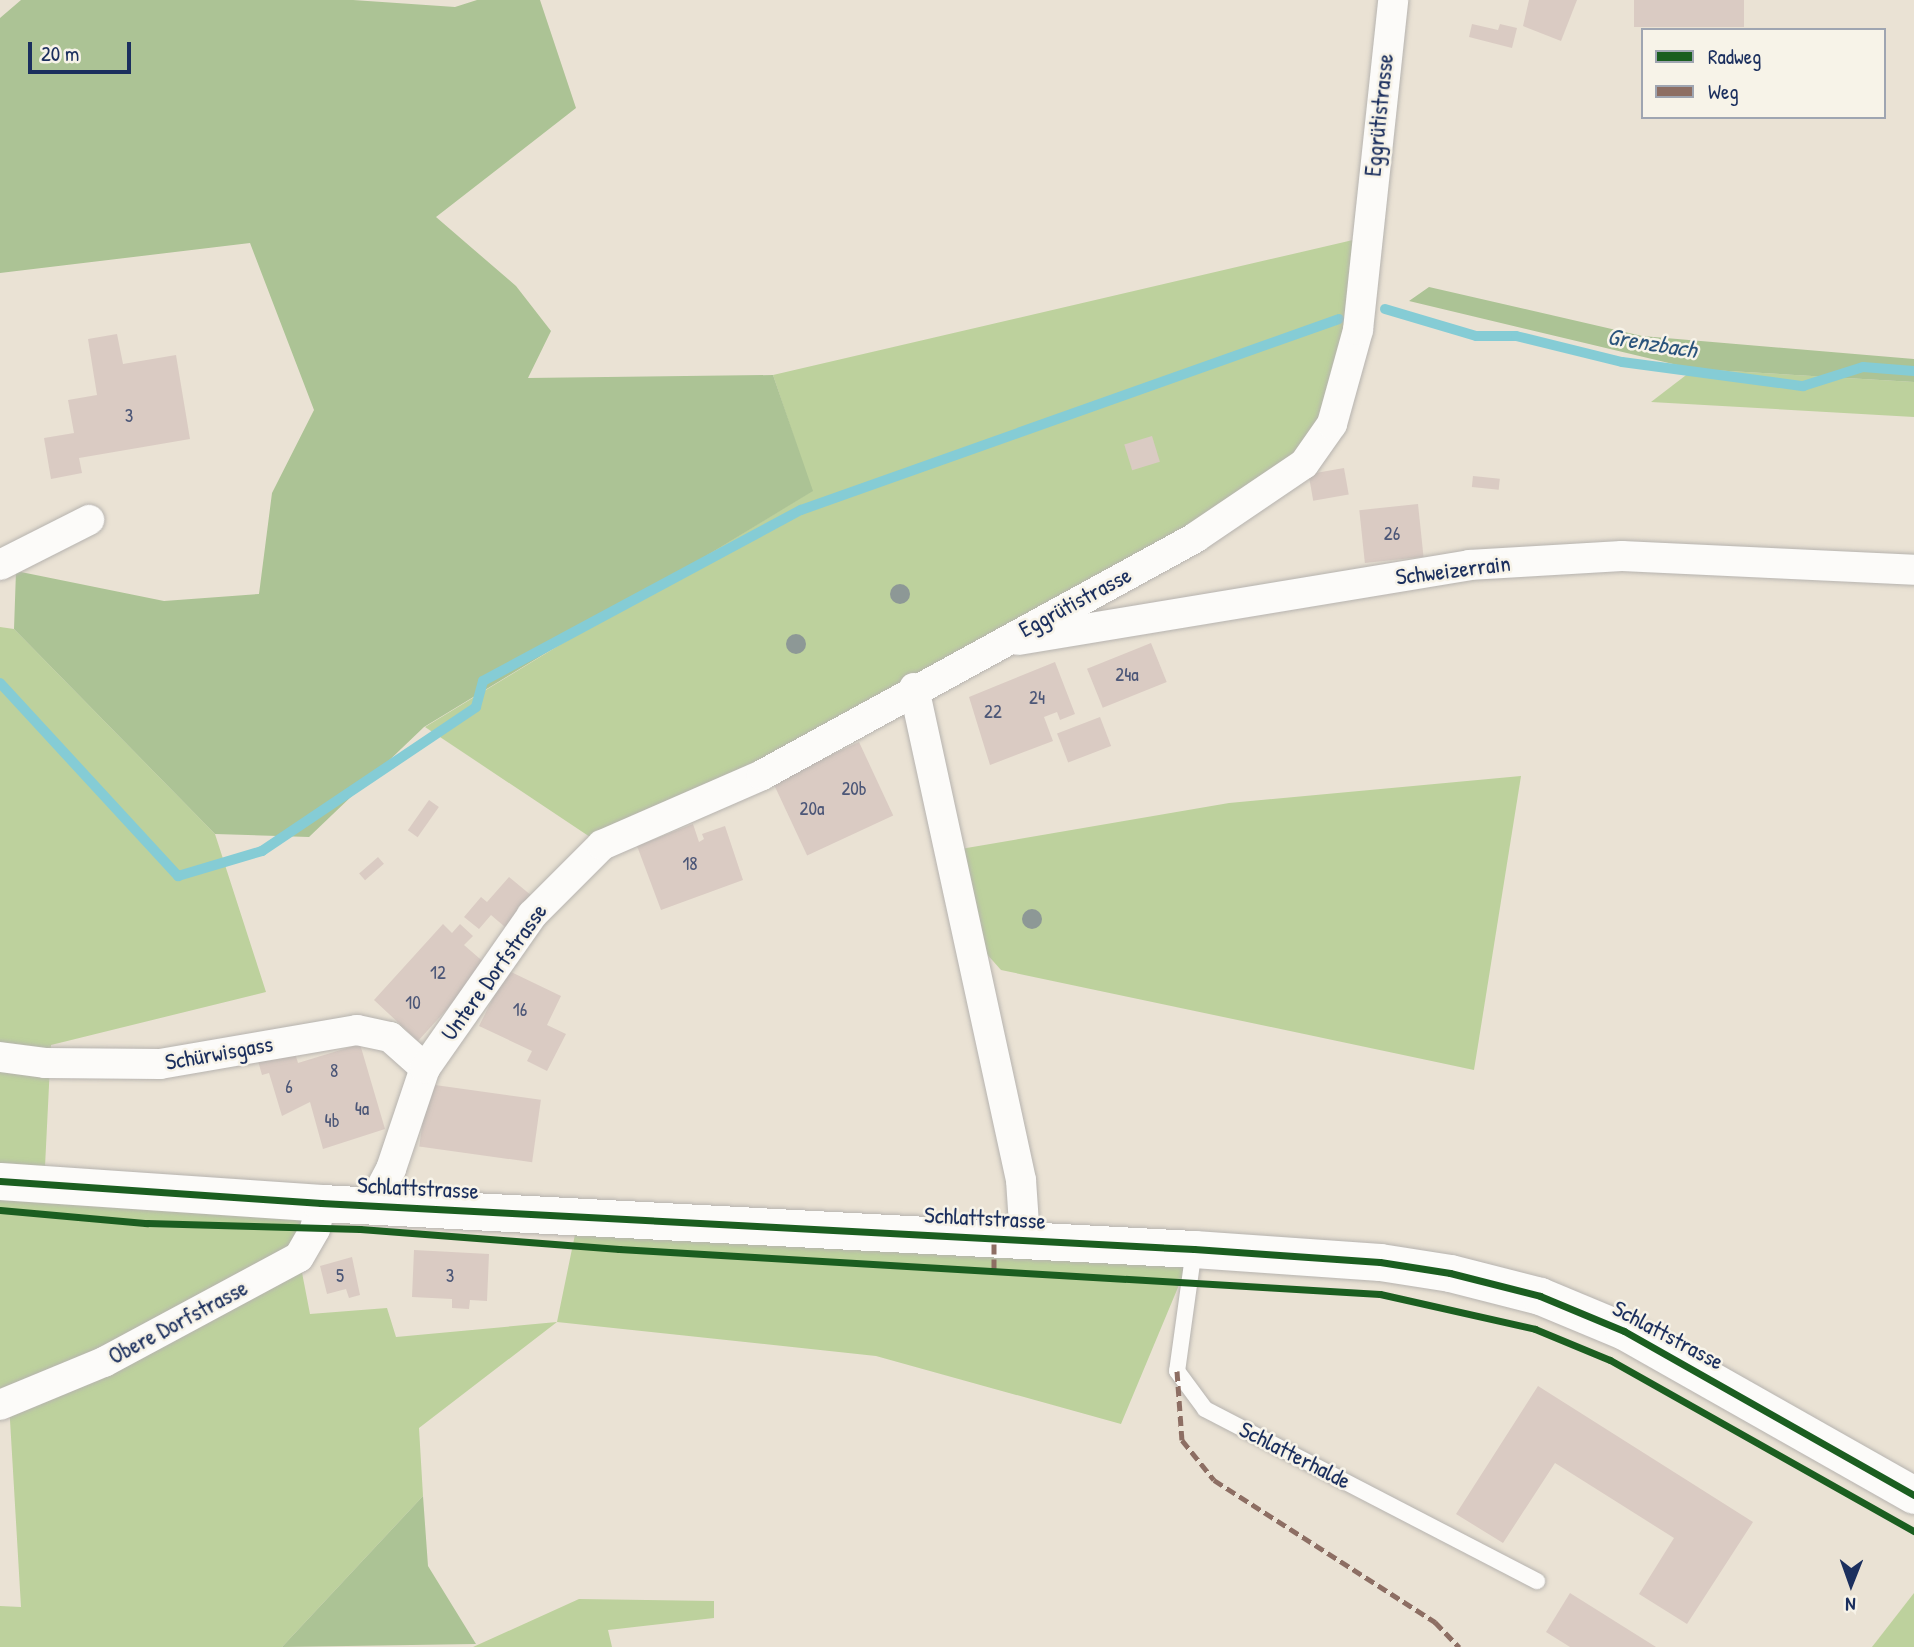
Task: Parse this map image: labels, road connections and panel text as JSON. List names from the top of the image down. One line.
{"streets":{"street":["Eggrütistrasse","Schweizerrain","Untere Dorfstrasse","Schürwisgass","Schlattstrasse","Obere Dorfstrasse"],"lane":["Schlatterhalde"]},"crossings":[["Eggrütistrasse","Schweizerrain"],["Eggrütistrasse","Untere Dorfstrasse"],["Untere Dorfstrasse","Schürwisgass"],["Untere Dorfstrasse","Schlattstrasse"],["Schlattstrasse","Obere Dorfstrasse"],["Schlattstrasse","Schlatterhalde"]],"water":["Grenzbach"],"house_numbers":["3","26","24a","24","22","20b","20a","18","12","10","16","8","6","4a","4b","5","3"],"legend":["Radweg","Weg"],"scale_bar":"20 m","north":"bottom"}
